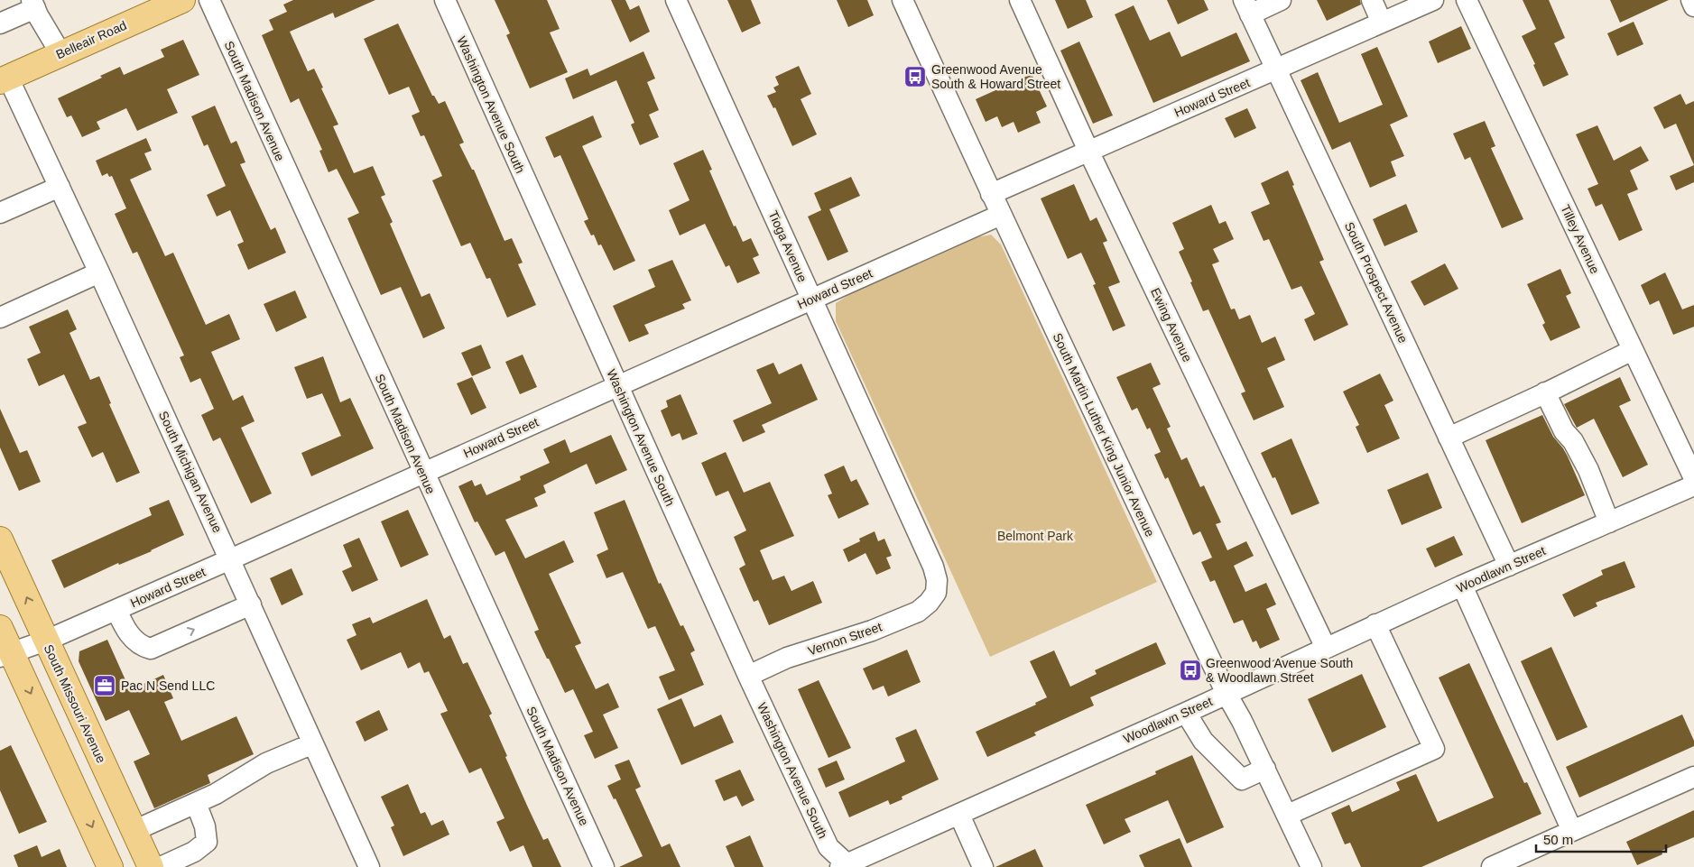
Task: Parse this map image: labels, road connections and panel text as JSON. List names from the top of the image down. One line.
{"streets":{"main road":["Belleair Road","South Missouri Avenue"],"street":["Howard Street","South Madison Avenue","Washington Avenue South","Tilley Avenue","Tioga Avenue","South Prospect Avenue","Ewing Avenue","South Martin Luther King Junior Avenue","South Michigan Avenue","Woodlawn Street","Vernon Street"]},"crossings":[["Belleair Road","South Michigan Avenue"],["Howard Street","South Madison Avenue"],["Howard Street","Washington Avenue South"],["Howard Street","Tioga Avenue"],["Howard Street","South Prospect Avenue"],["Howard Street","Ewing Avenue"],["Howard Street","South Martin Luther King Junior Avenue"],["Howard Street","South Michigan Avenue"],["Howard Street","South Missouri Avenue"],["Washington Avenue South","Woodlawn Street"],["Washington Avenue South","Vernon Street"],["Tioga Avenue","Vernon Street"],["South Prospect Avenue","Woodlawn Street"],["Ewing Avenue","Woodlawn Street"],["South Martin Luther King Junior Avenue","Woodlawn Street"]],"parks":["Belmont Park"],"places":{"bus stop":["Greenwood Avenue South & Howard Street","Greenwood Avenue South & Woodlawn Street"],"office":["Pac N Send LLC"]},"scale_bar":"50 m"}
